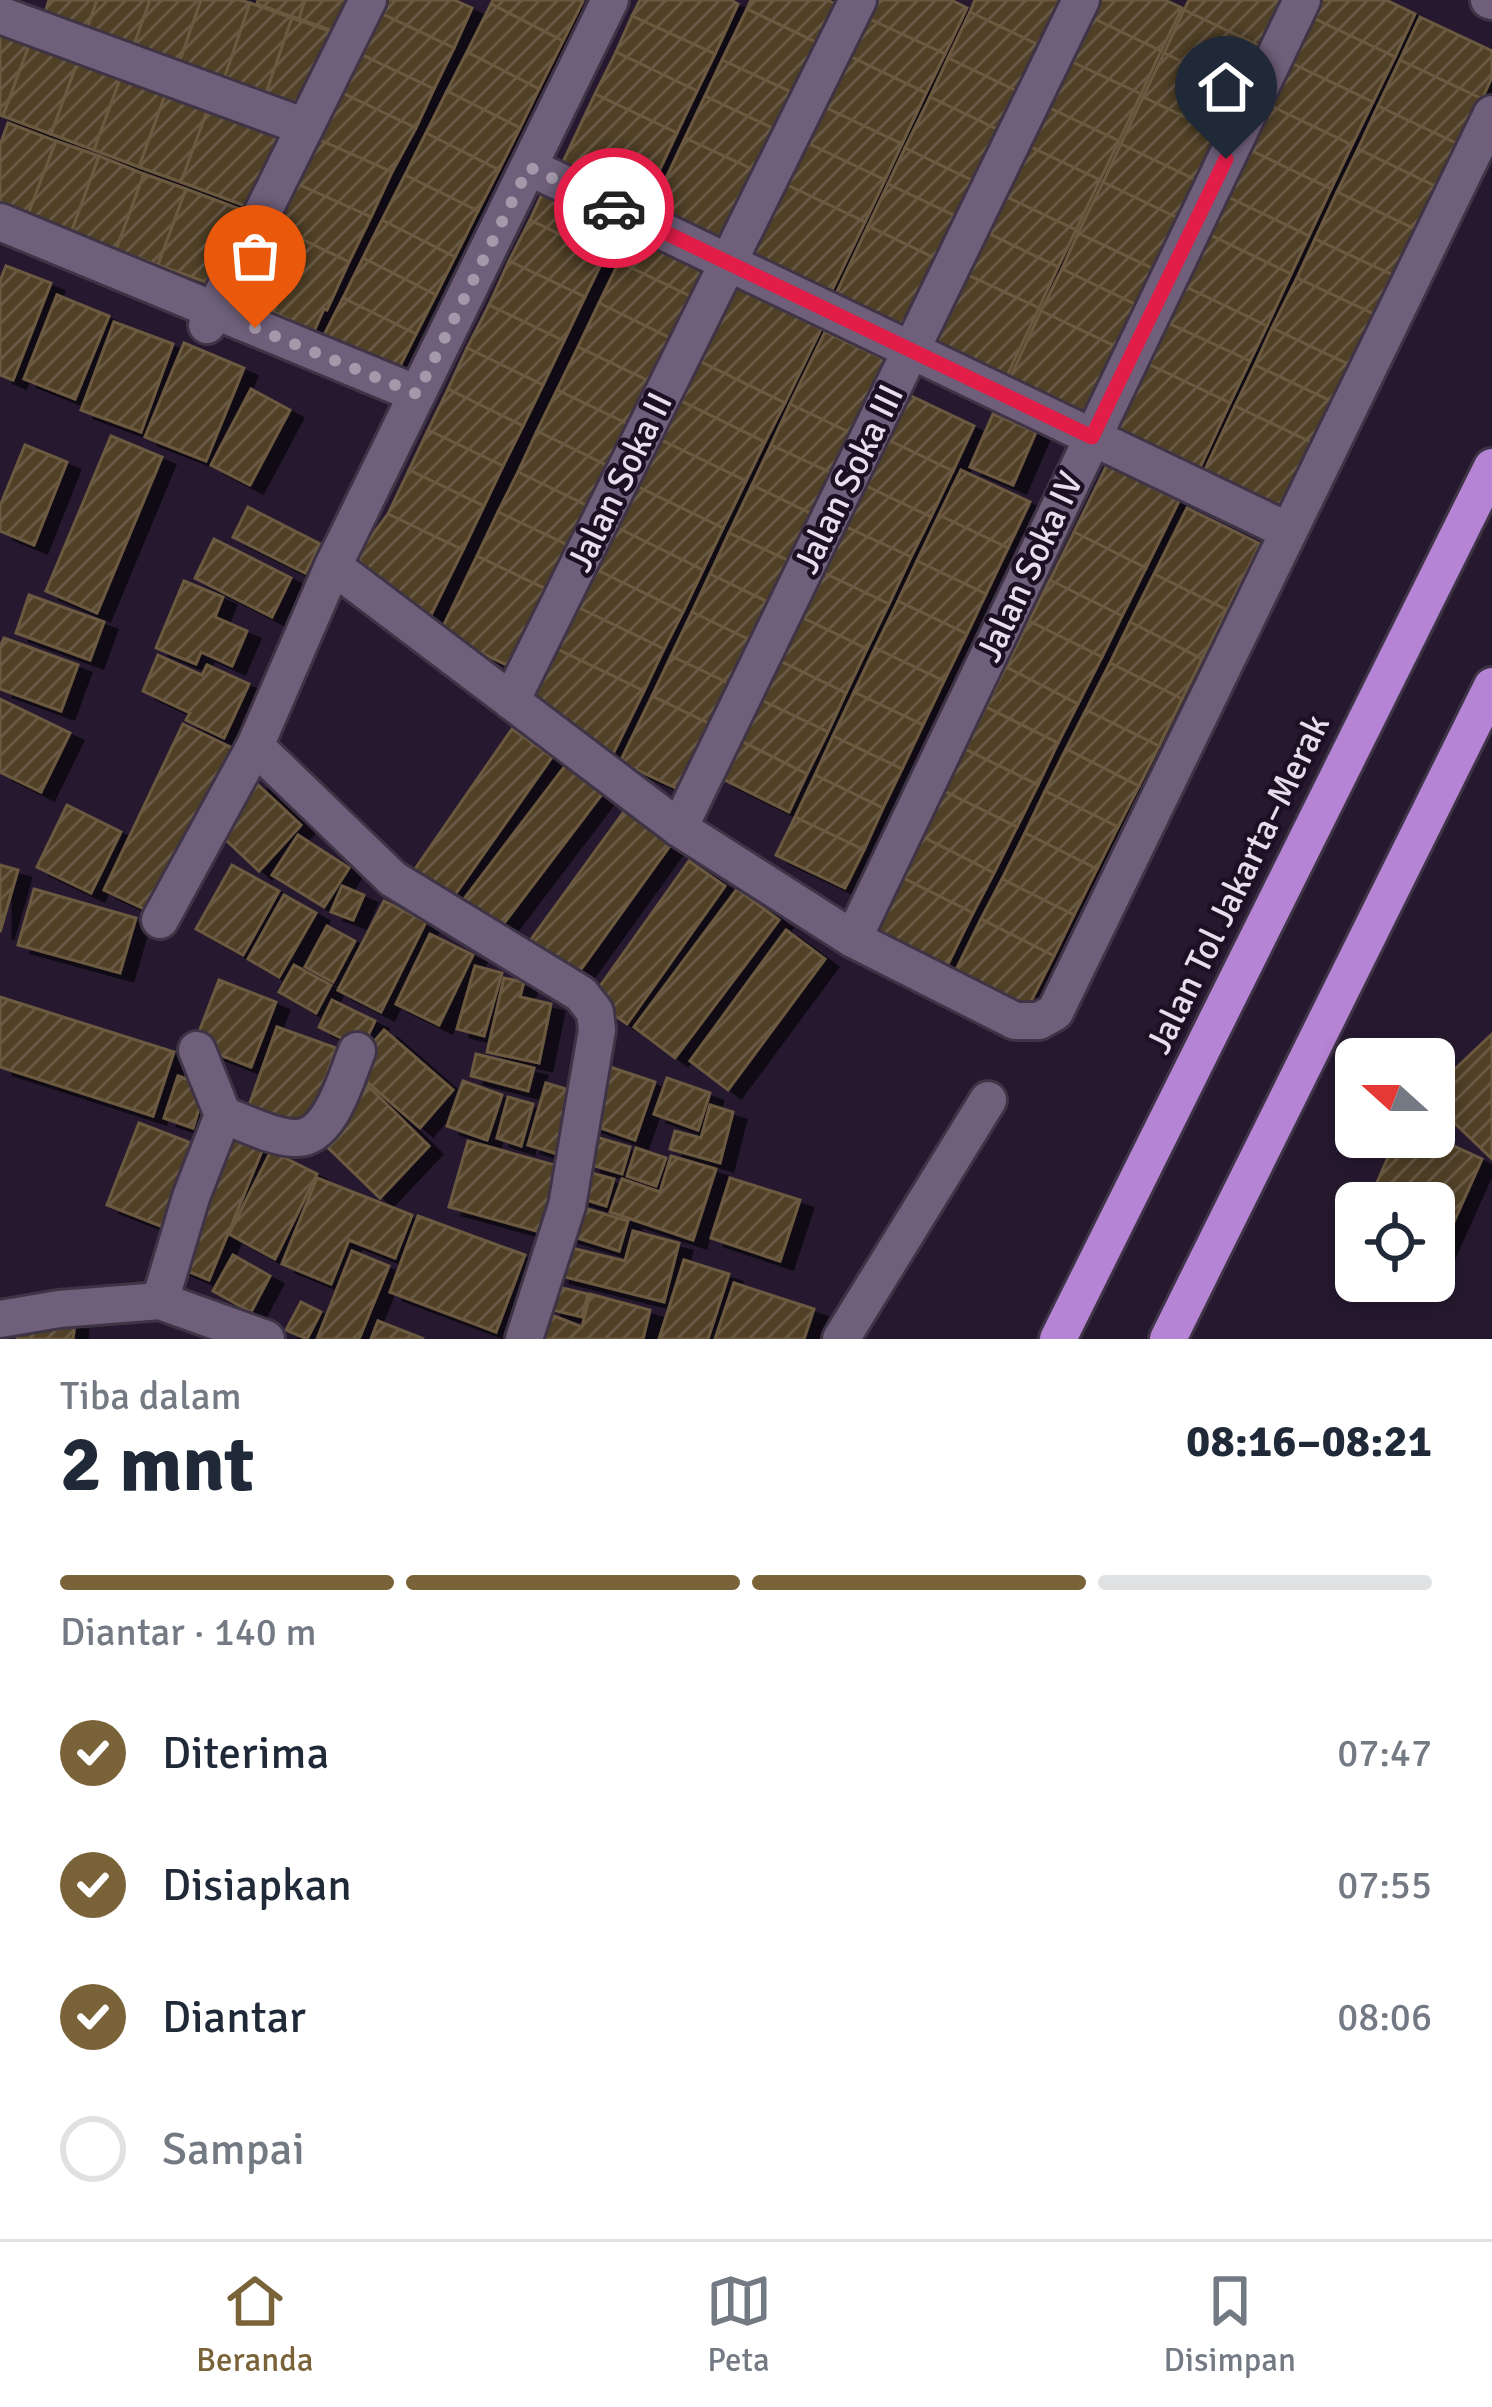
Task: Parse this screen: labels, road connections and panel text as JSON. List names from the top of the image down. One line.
{"streets":{"highway":["Jalan Tol Jakarta–Merak"],"street":["Jalan Soka III","Jalan Soka II","Jalan Soka IV"]},"north":"left","page":{"heading":["2 mnt","Tiba dalam","08:16–08:21"],"bar":"Diantar · 140 m","list":[["Diterima","07:47"],["Disiapkan","07:55"],["Diantar","08:06"],"Sampai"],"tabs":["Beranda","Peta","Disimpan"]}}
